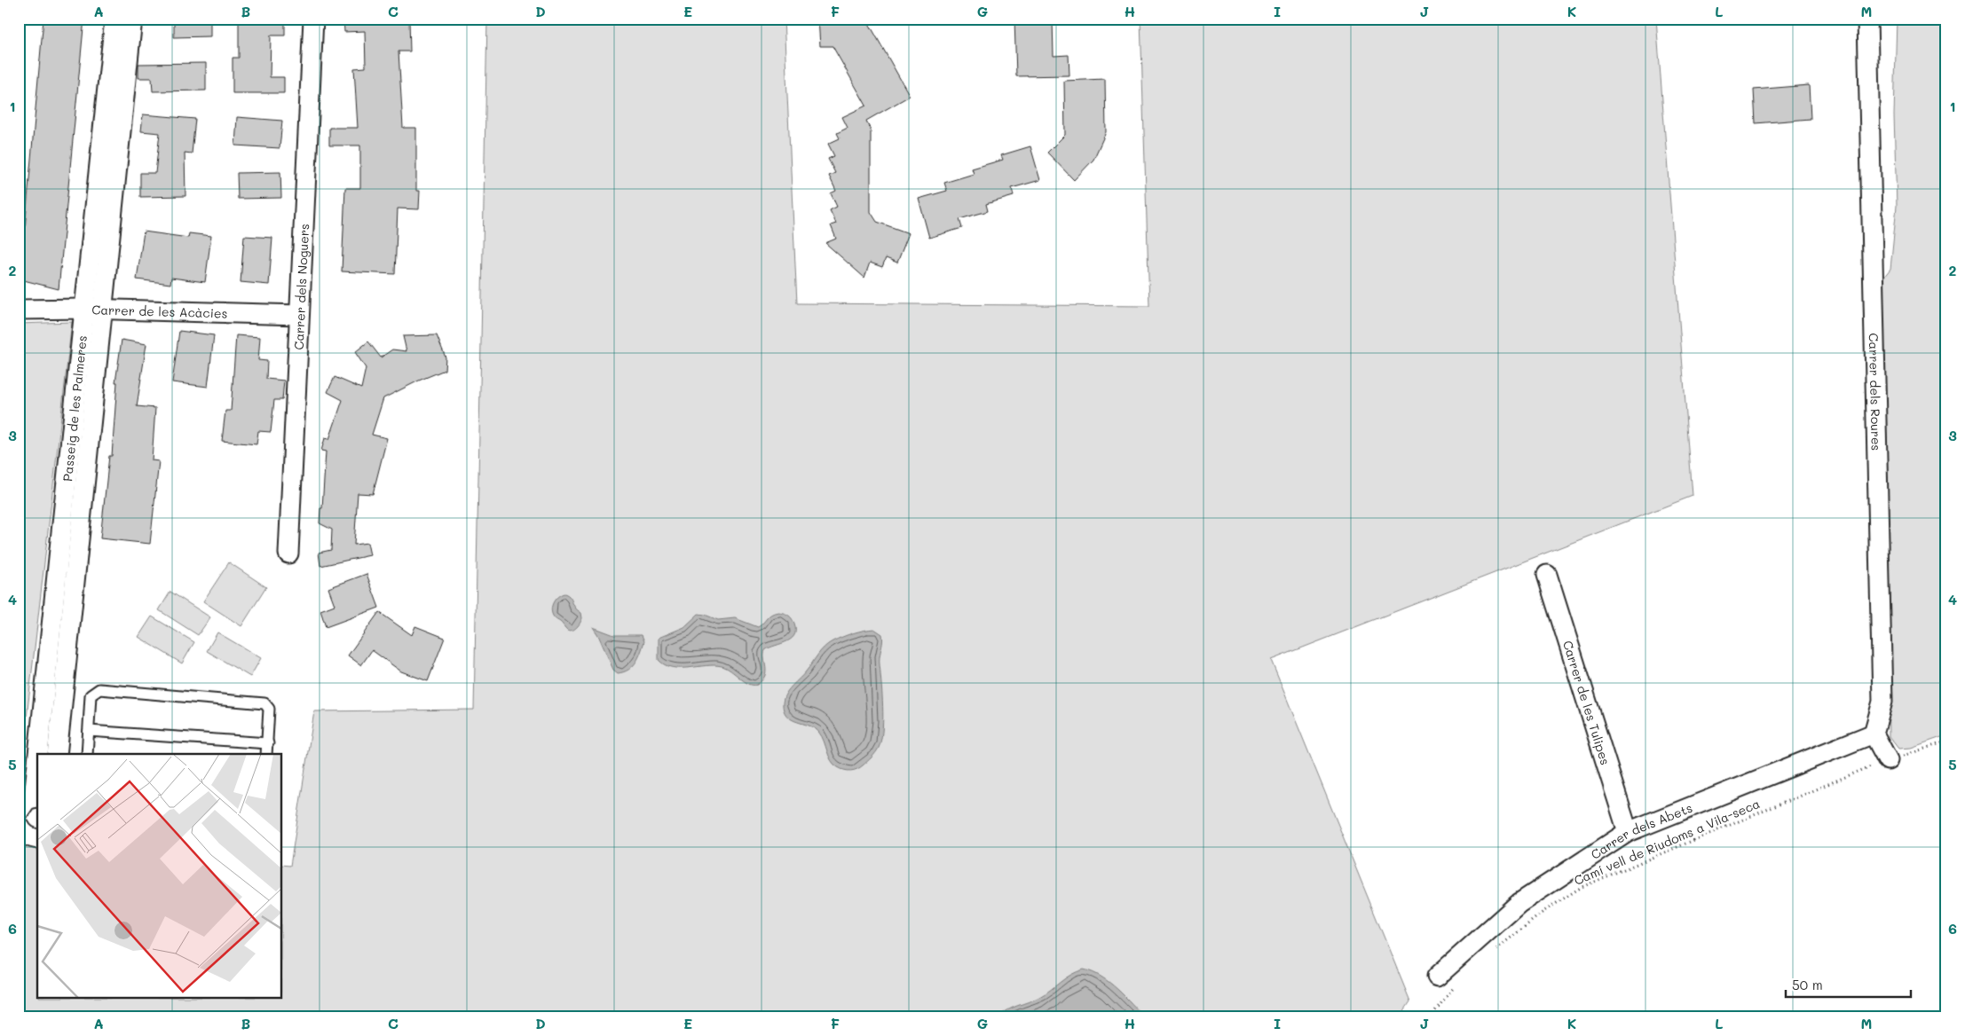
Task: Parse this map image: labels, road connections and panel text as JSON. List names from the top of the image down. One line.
{"streets":{"street":["Carrer dels Noguers","Carrer de les Acàcies","Carrer dels Roures","Passeig de les Palmeres","Carrer de les Tulipes","Carrer dels Abets"],"path":["Camí vell de Riudoms a Vila-seca"]},"crossings":[["Carrer dels Noguers","Carrer de les Acàcies"],["Carrer de les Acàcies","Passeig de les Palmeres"],["Carrer dels Roures","Carrer dels Abets"],["Carrer de les Tulipes","Carrer dels Abets"]],"scale_bar":"50 m","grid":{"columns":["A","B","C","D","E","F","G","H","I","J","K","L","M"],"rows":["1","2","3","4","5","6"]}}
